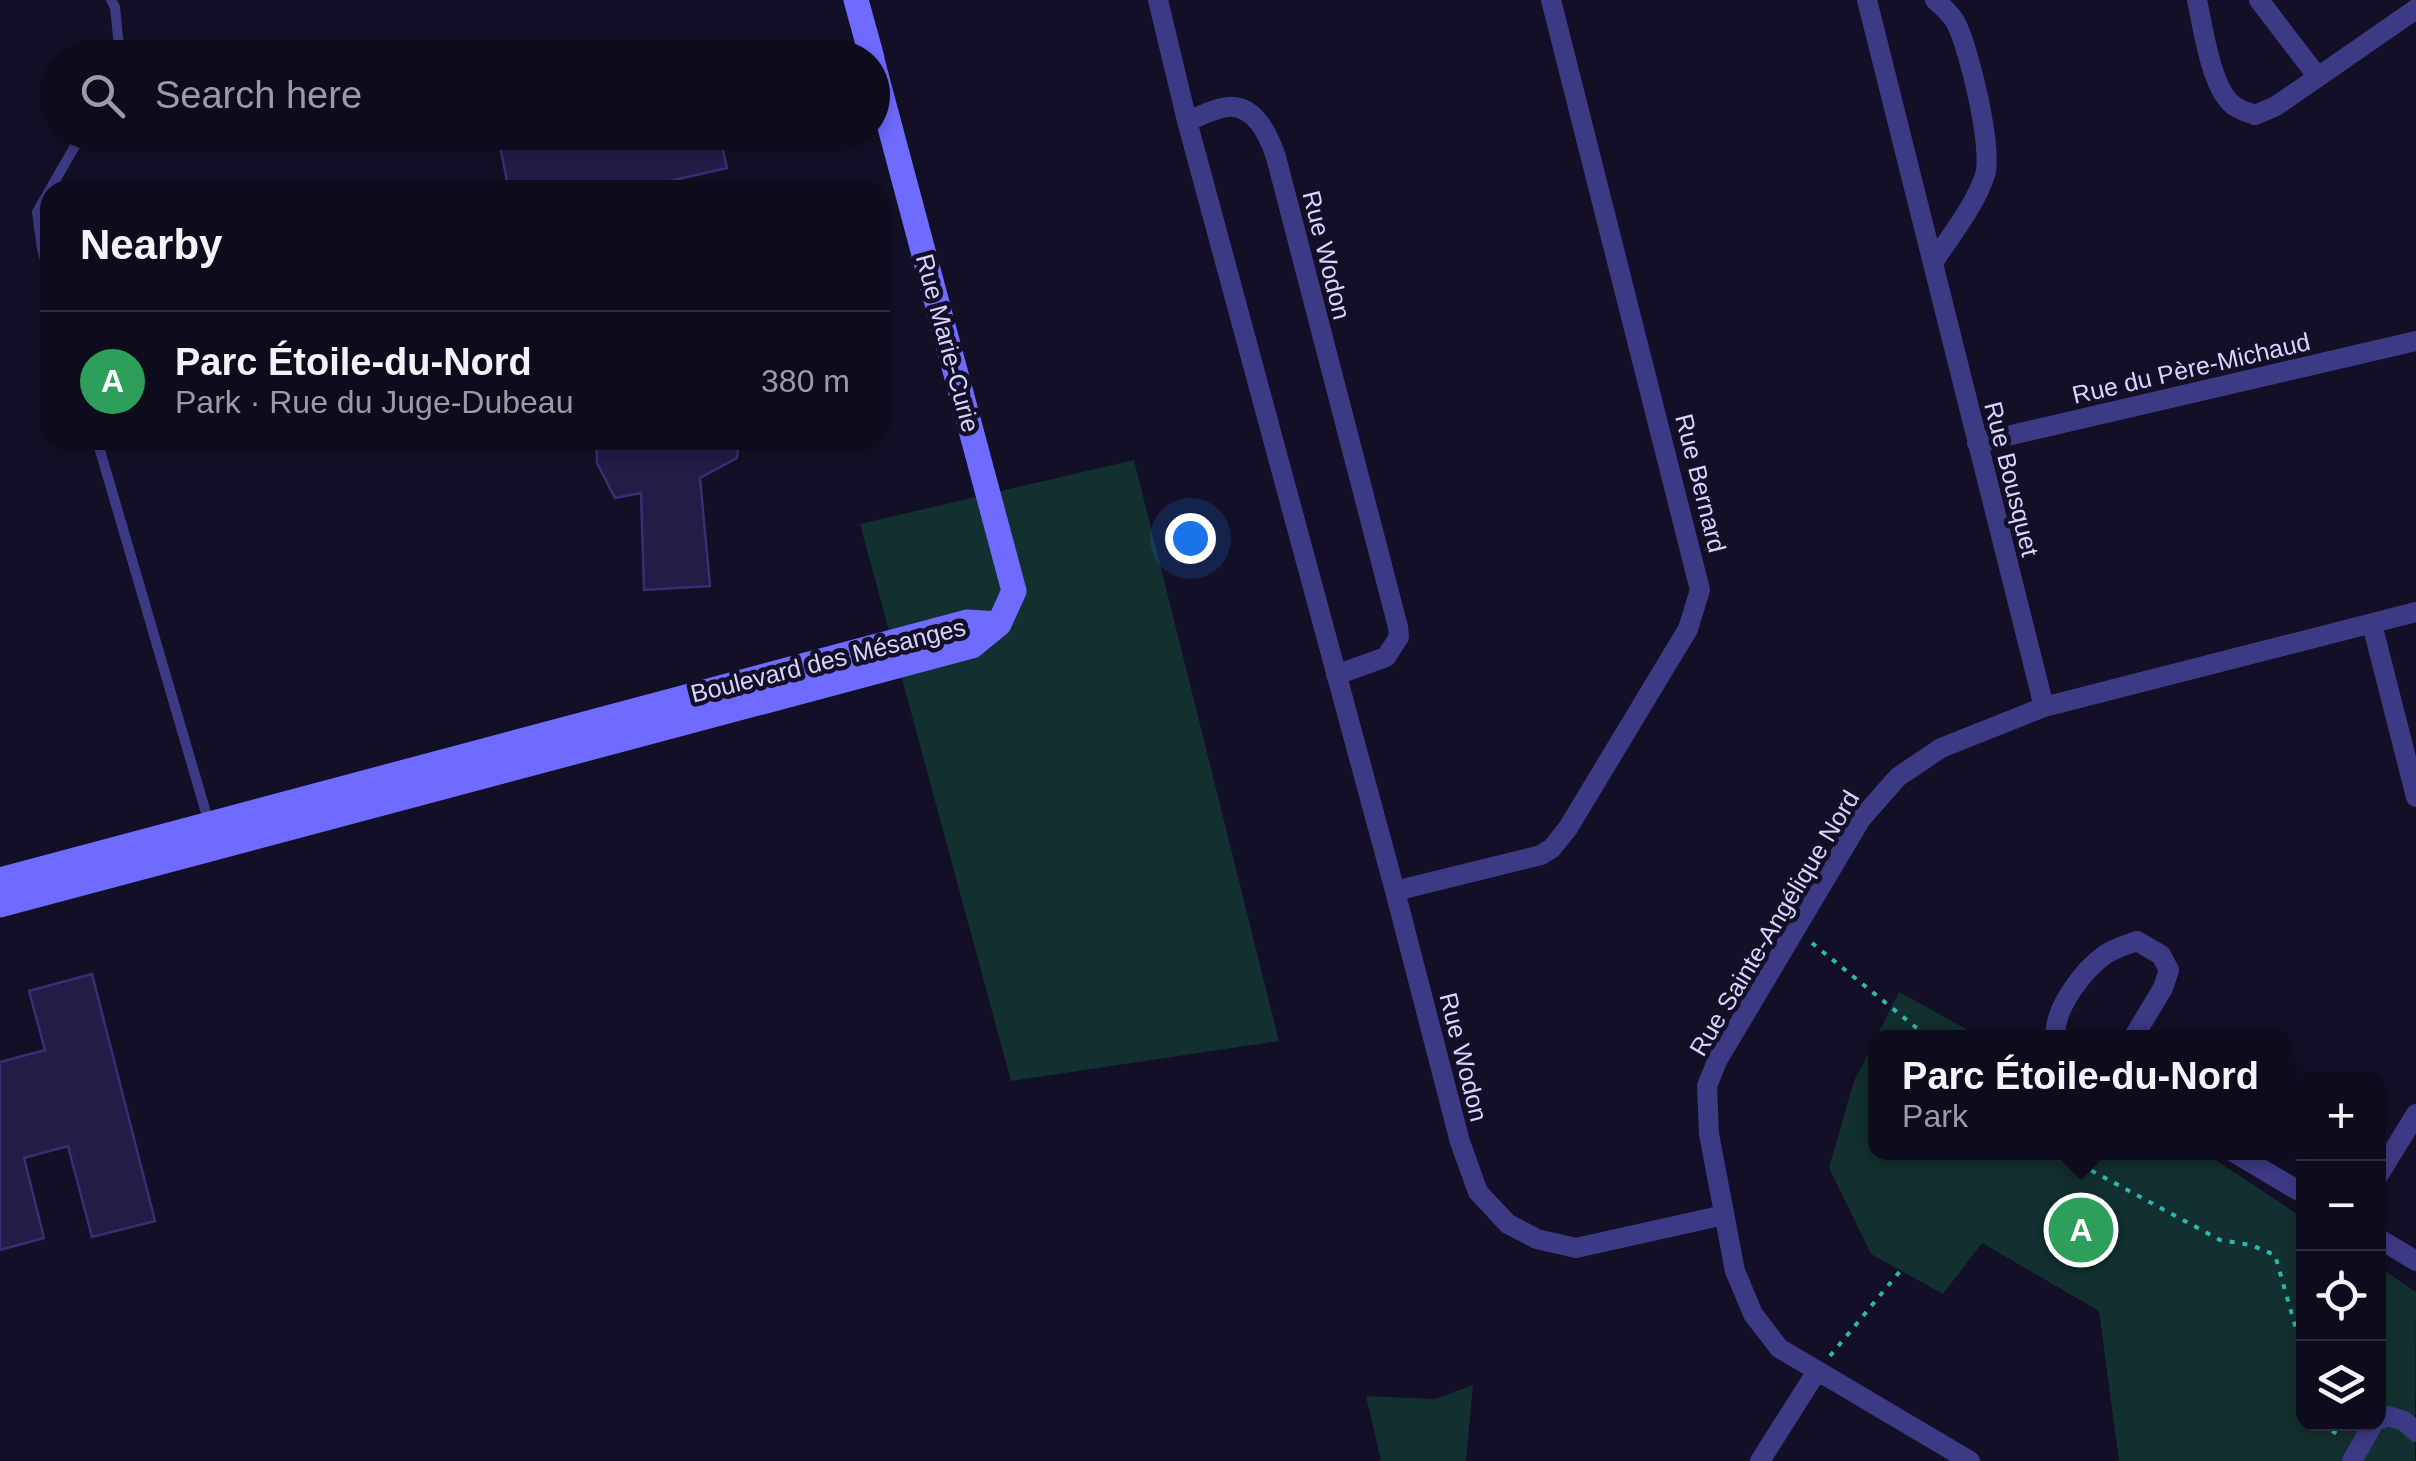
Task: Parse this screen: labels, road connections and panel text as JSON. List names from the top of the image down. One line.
{"streets":{"street":["Rue Wodon","Rue Marie-Curie","Rue du Père-Michaud","Rue Bousquet","Rue Bernard","Boulevard des Mésanges","Rue Sainte-Angélique Nord"]},"crossings":[["Rue Wodon","Rue Bernard"],["Rue Wodon","Rue Sainte-Angélique Nord"],["Rue Marie-Curie","Boulevard des Mésanges"],["Rue du Père-Michaud","Rue Bousquet"],["Rue Bousquet","Rue Sainte-Angélique Nord"]],"page":{"search":"Search here","heading":"Nearby","list":[{"mark":"A","name":"Parc Étoile-du-Nord","note":"Park · Rue du Juge-Dubeau","value":"380 m"}],"popup":["Parc Étoile-du-Nord","Park"],"map_buttons":["+","−"],"pins":"A"}}
